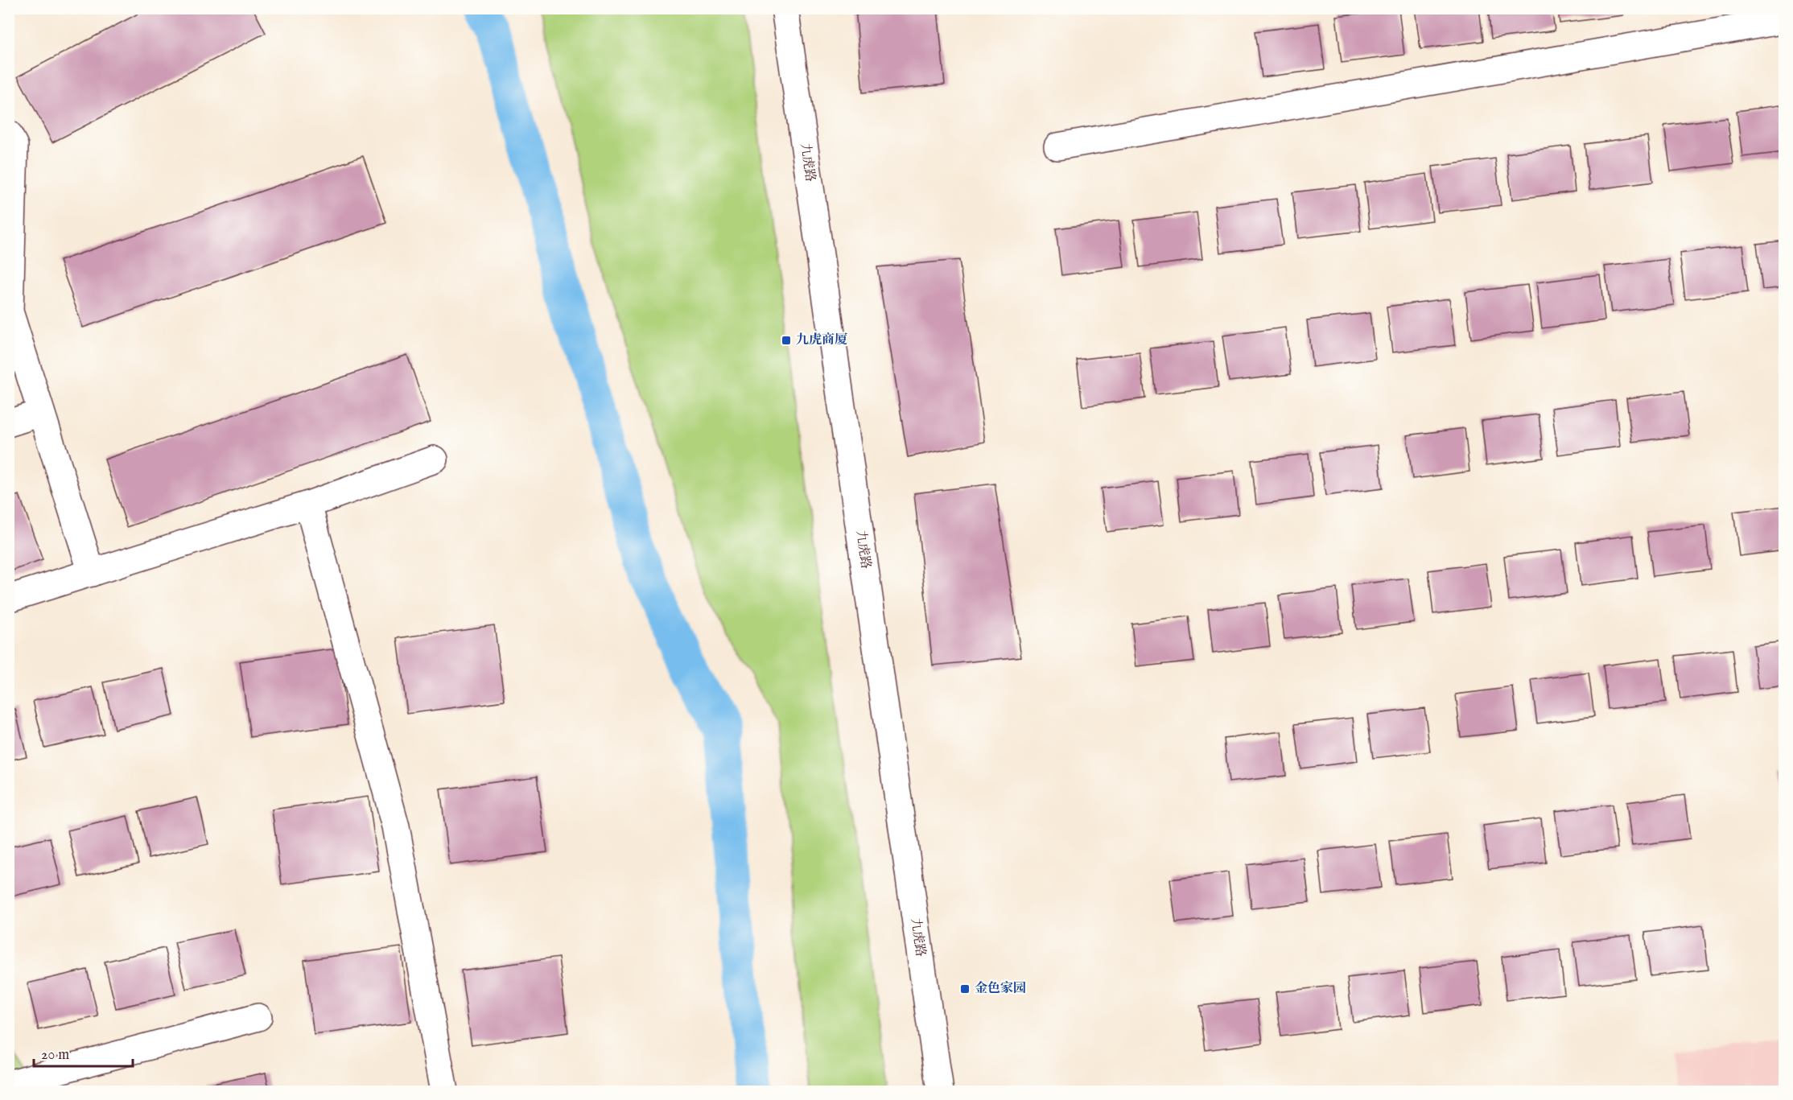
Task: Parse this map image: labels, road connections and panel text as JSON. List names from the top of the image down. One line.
{"streets":{"street":["九虎路"]},"places":{"transit":["九虎商厦","金色家园"]},"scale_bar":"20 m"}
